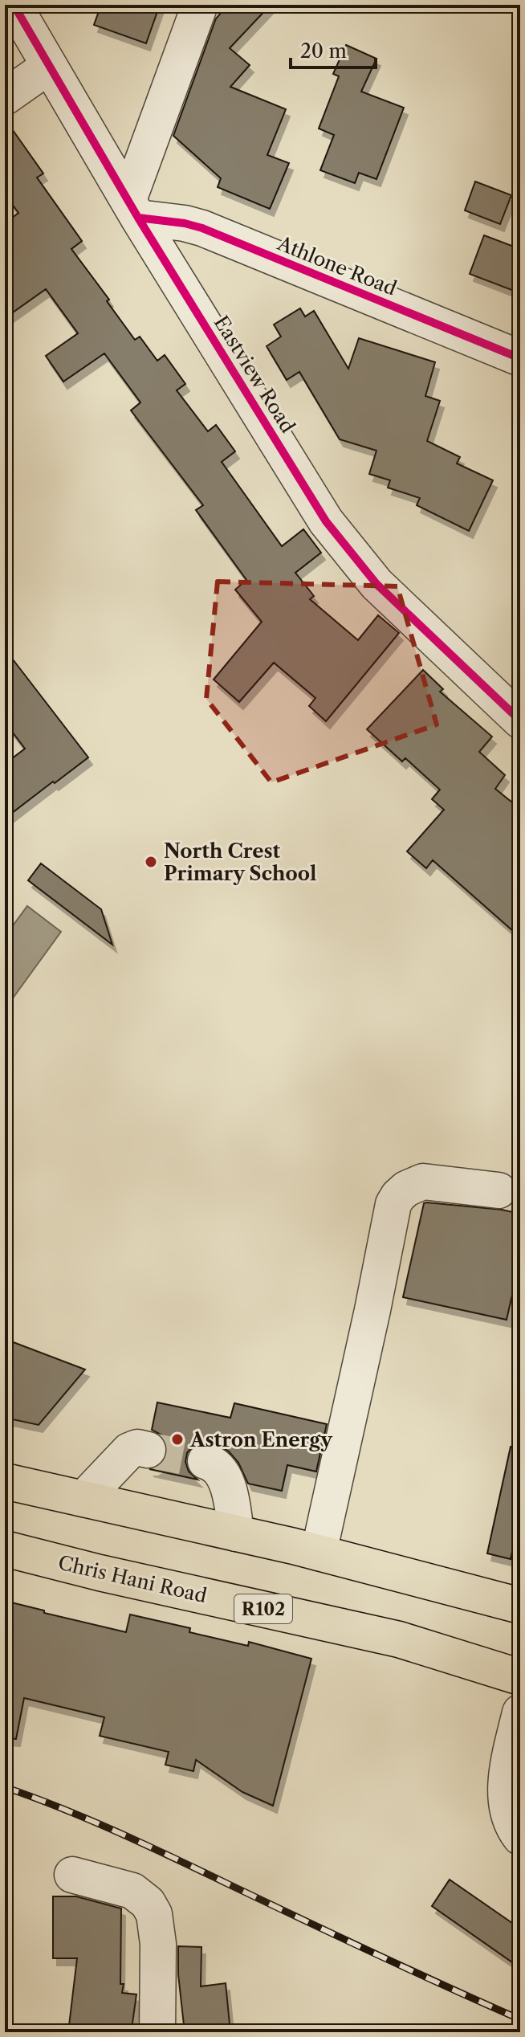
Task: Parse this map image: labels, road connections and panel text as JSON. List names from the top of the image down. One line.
{"streets":{"main road":["Chris Hani Road","R102"],"street":["Athlone Road","Eastview Road"]},"crossings":[["Athlone Road","Eastview Road"]],"places":["North Crest Primary School","Astron Energy"],"scale_bar":"20 m"}
